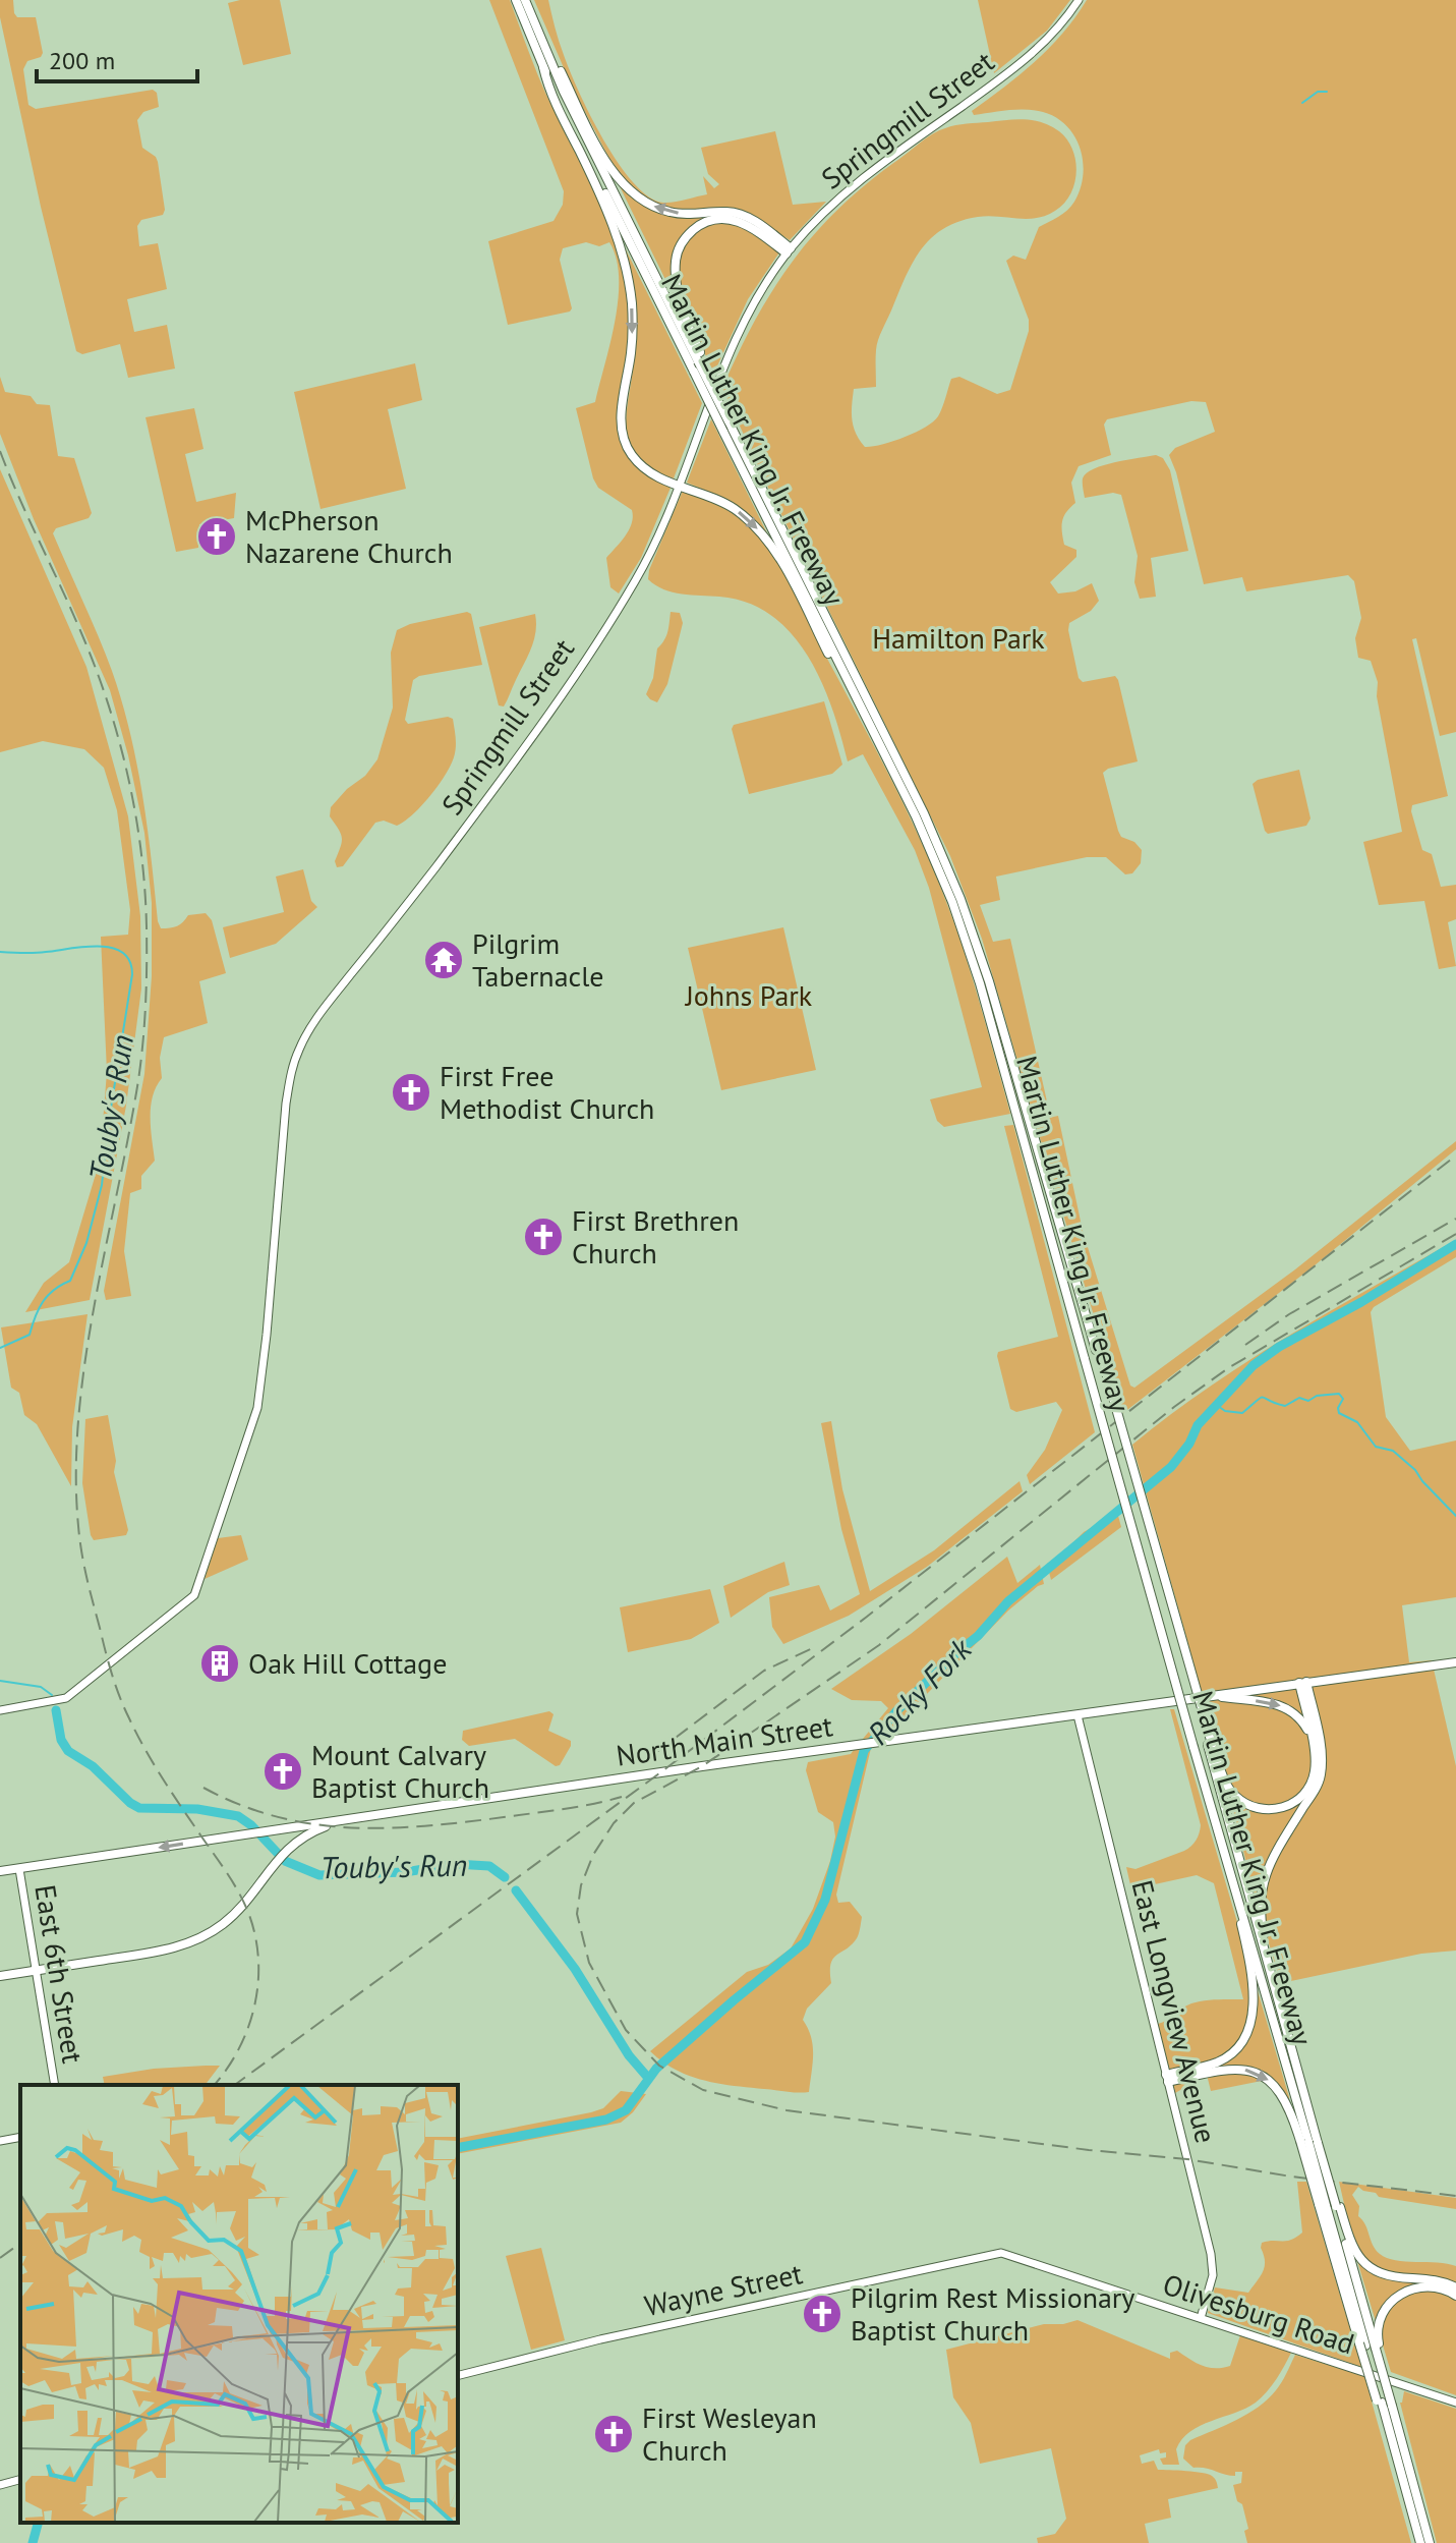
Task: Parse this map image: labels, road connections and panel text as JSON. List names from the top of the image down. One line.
{"streets":{"highway":["Martin Luther King Jr. Freeway","North Main Street"],"main road":["Springmill Street","East 6th Street","East Longview Avenue","Wayne Street","Olivesburg Road"]},"crossings":[["North Main Street","East 6th Street"],["North Main Street","East Longview Avenue"],["East Longview Avenue","Olivesburg Road"],["Wayne Street","Olivesburg Road"]],"water":["Touby's Run","Rocky Fork"],"parks":["Hamilton Park","Johns Park"],"places":{"church":["McPherson Nazarene Church","First Free Methodist Church","First Brethren Church","Mount Calvary Baptist Church","Pilgrim Rest Missionary Baptist Church","First Wesleyan Church"],"temple":["Pilgrim Tabernacle"],"building":["Oak Hill Cottage"]},"scale_bar":"200 m"}
